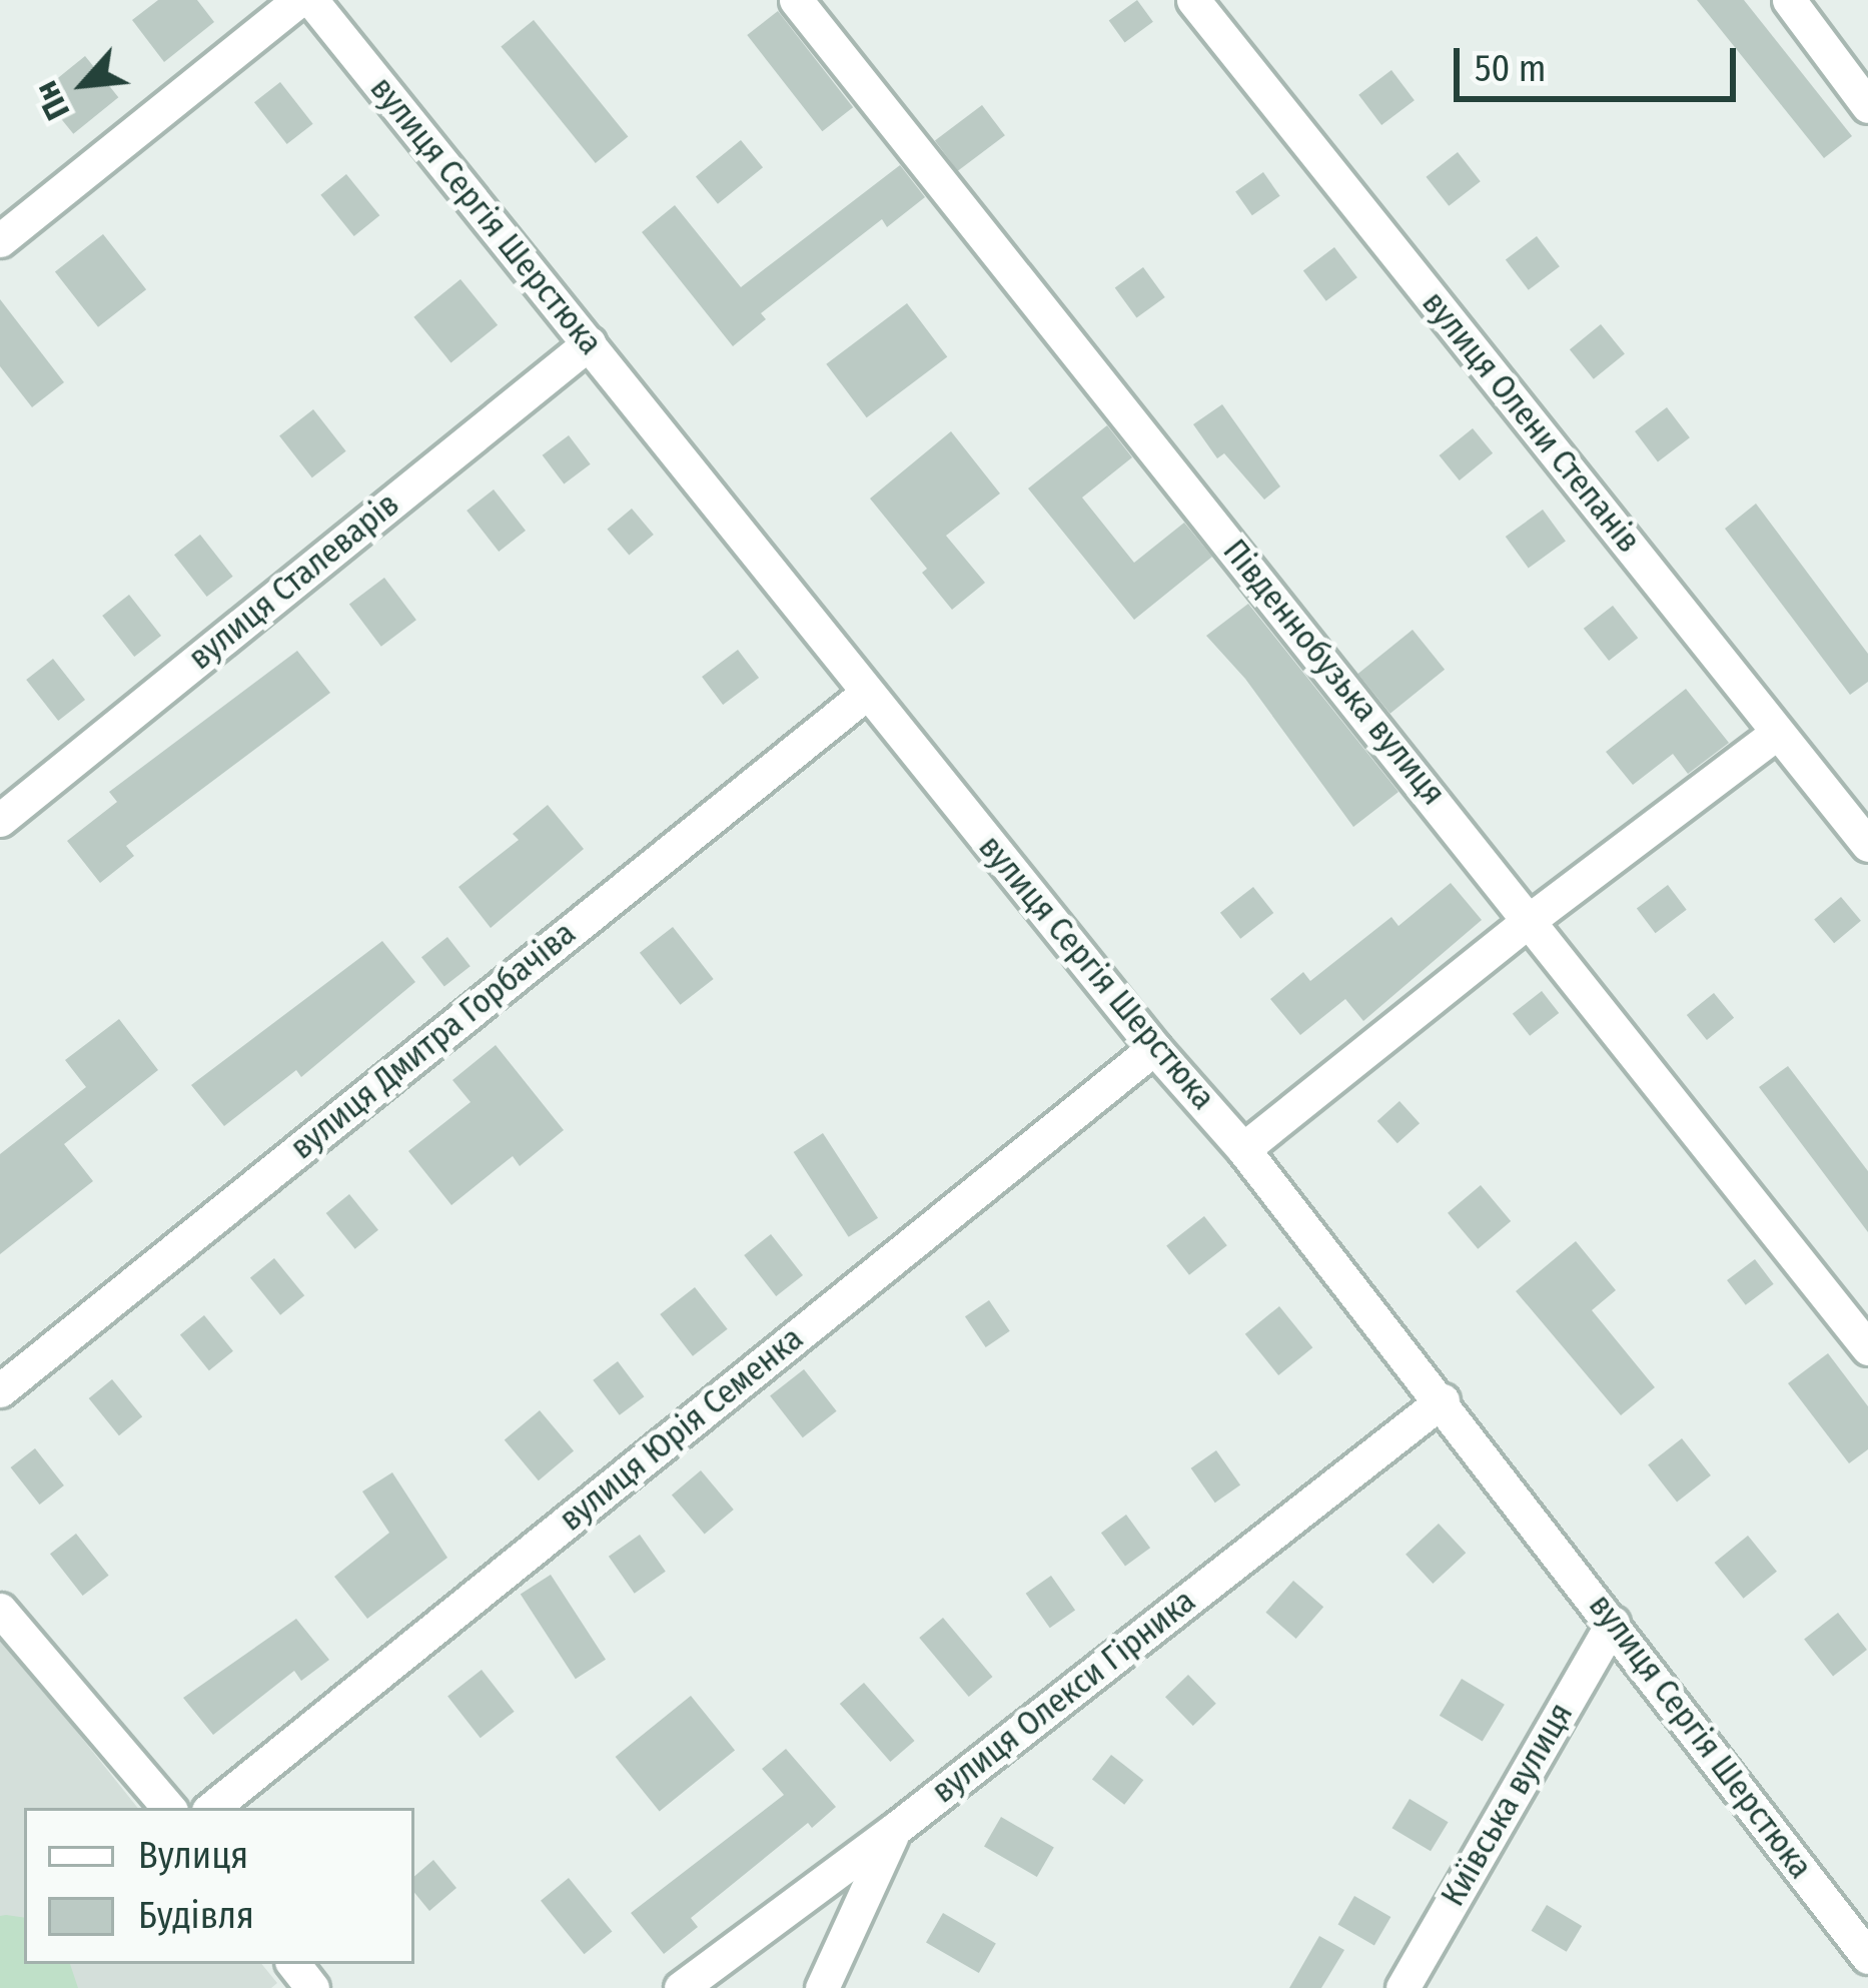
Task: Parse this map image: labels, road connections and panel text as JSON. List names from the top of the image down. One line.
{"streets":{"street":["вулиця Сергія Шерстюка","вулиця Олени Степанів","вулиця Сталеварів","Південнобузька вулиця","вулиця Дмитра Горбачіва","вулиця Юрія Семенка","вулиця Олекси Гірника","Київська вулиця"]},"crossings":[["вулиця Сергія Шерстюка","вулиця Сталеварів"],["вулиця Сергія Шерстюка","вулиця Дмитра Горбачіва"],["вулиця Сергія Шерстюка","вулиця Юрія Семенка"],["вулиця Сергія Шерстюка","вулиця Олекси Гірника"],["вулиця Сергія Шерстюка","Київська вулиця"]],"legend":["Вулиця","Будівля"],"scale_bar":"50 m","north":"bottom left"}
